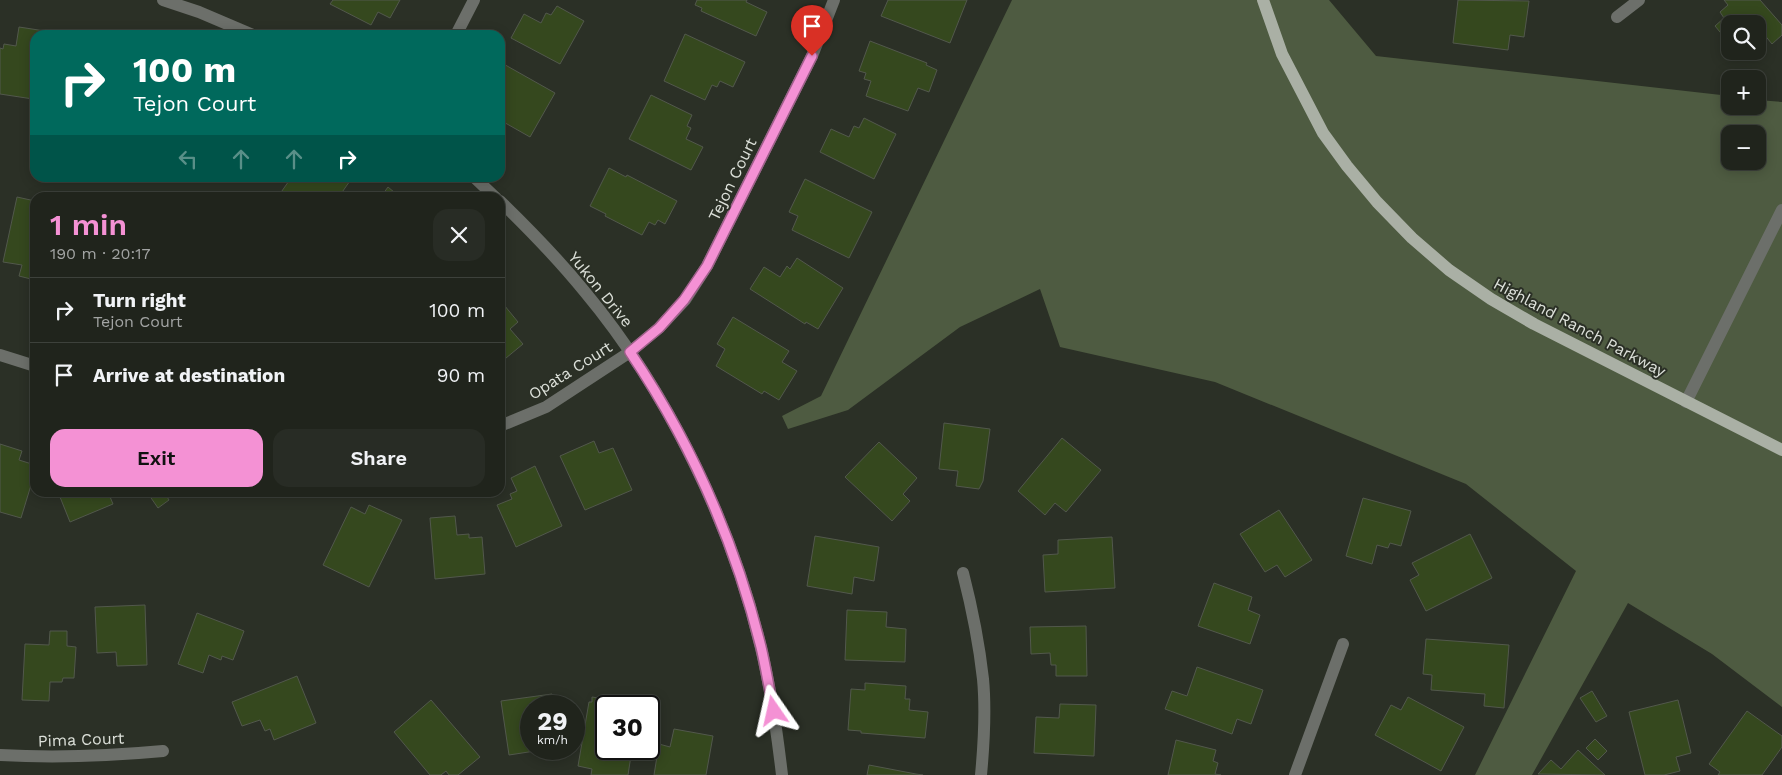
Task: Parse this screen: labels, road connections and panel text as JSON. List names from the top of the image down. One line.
{"streets":{"main road":["Highland Ranch Parkway"],"street":["Tejon Court","Yukon Drive","Opata Court","Pima Court"]},"crossings":[["Tejon Court","Yukon Drive"],["Tejon Court","Opata Court"],["Yukon Drive","Opata Court"]],"page":{"map_buttons":["+","−"],"turn":["100 m","Tejon Court"],"heading":["1 min","190 m · 20:17"],"list":[{"name":"Turn right","note":"Tejon Court","value":"100 m"},{"name":"Arrive at destination","value":"90 m"}],"buttons":["Exit","Share"],"speed":"29 km/h","limit":"30"}}
